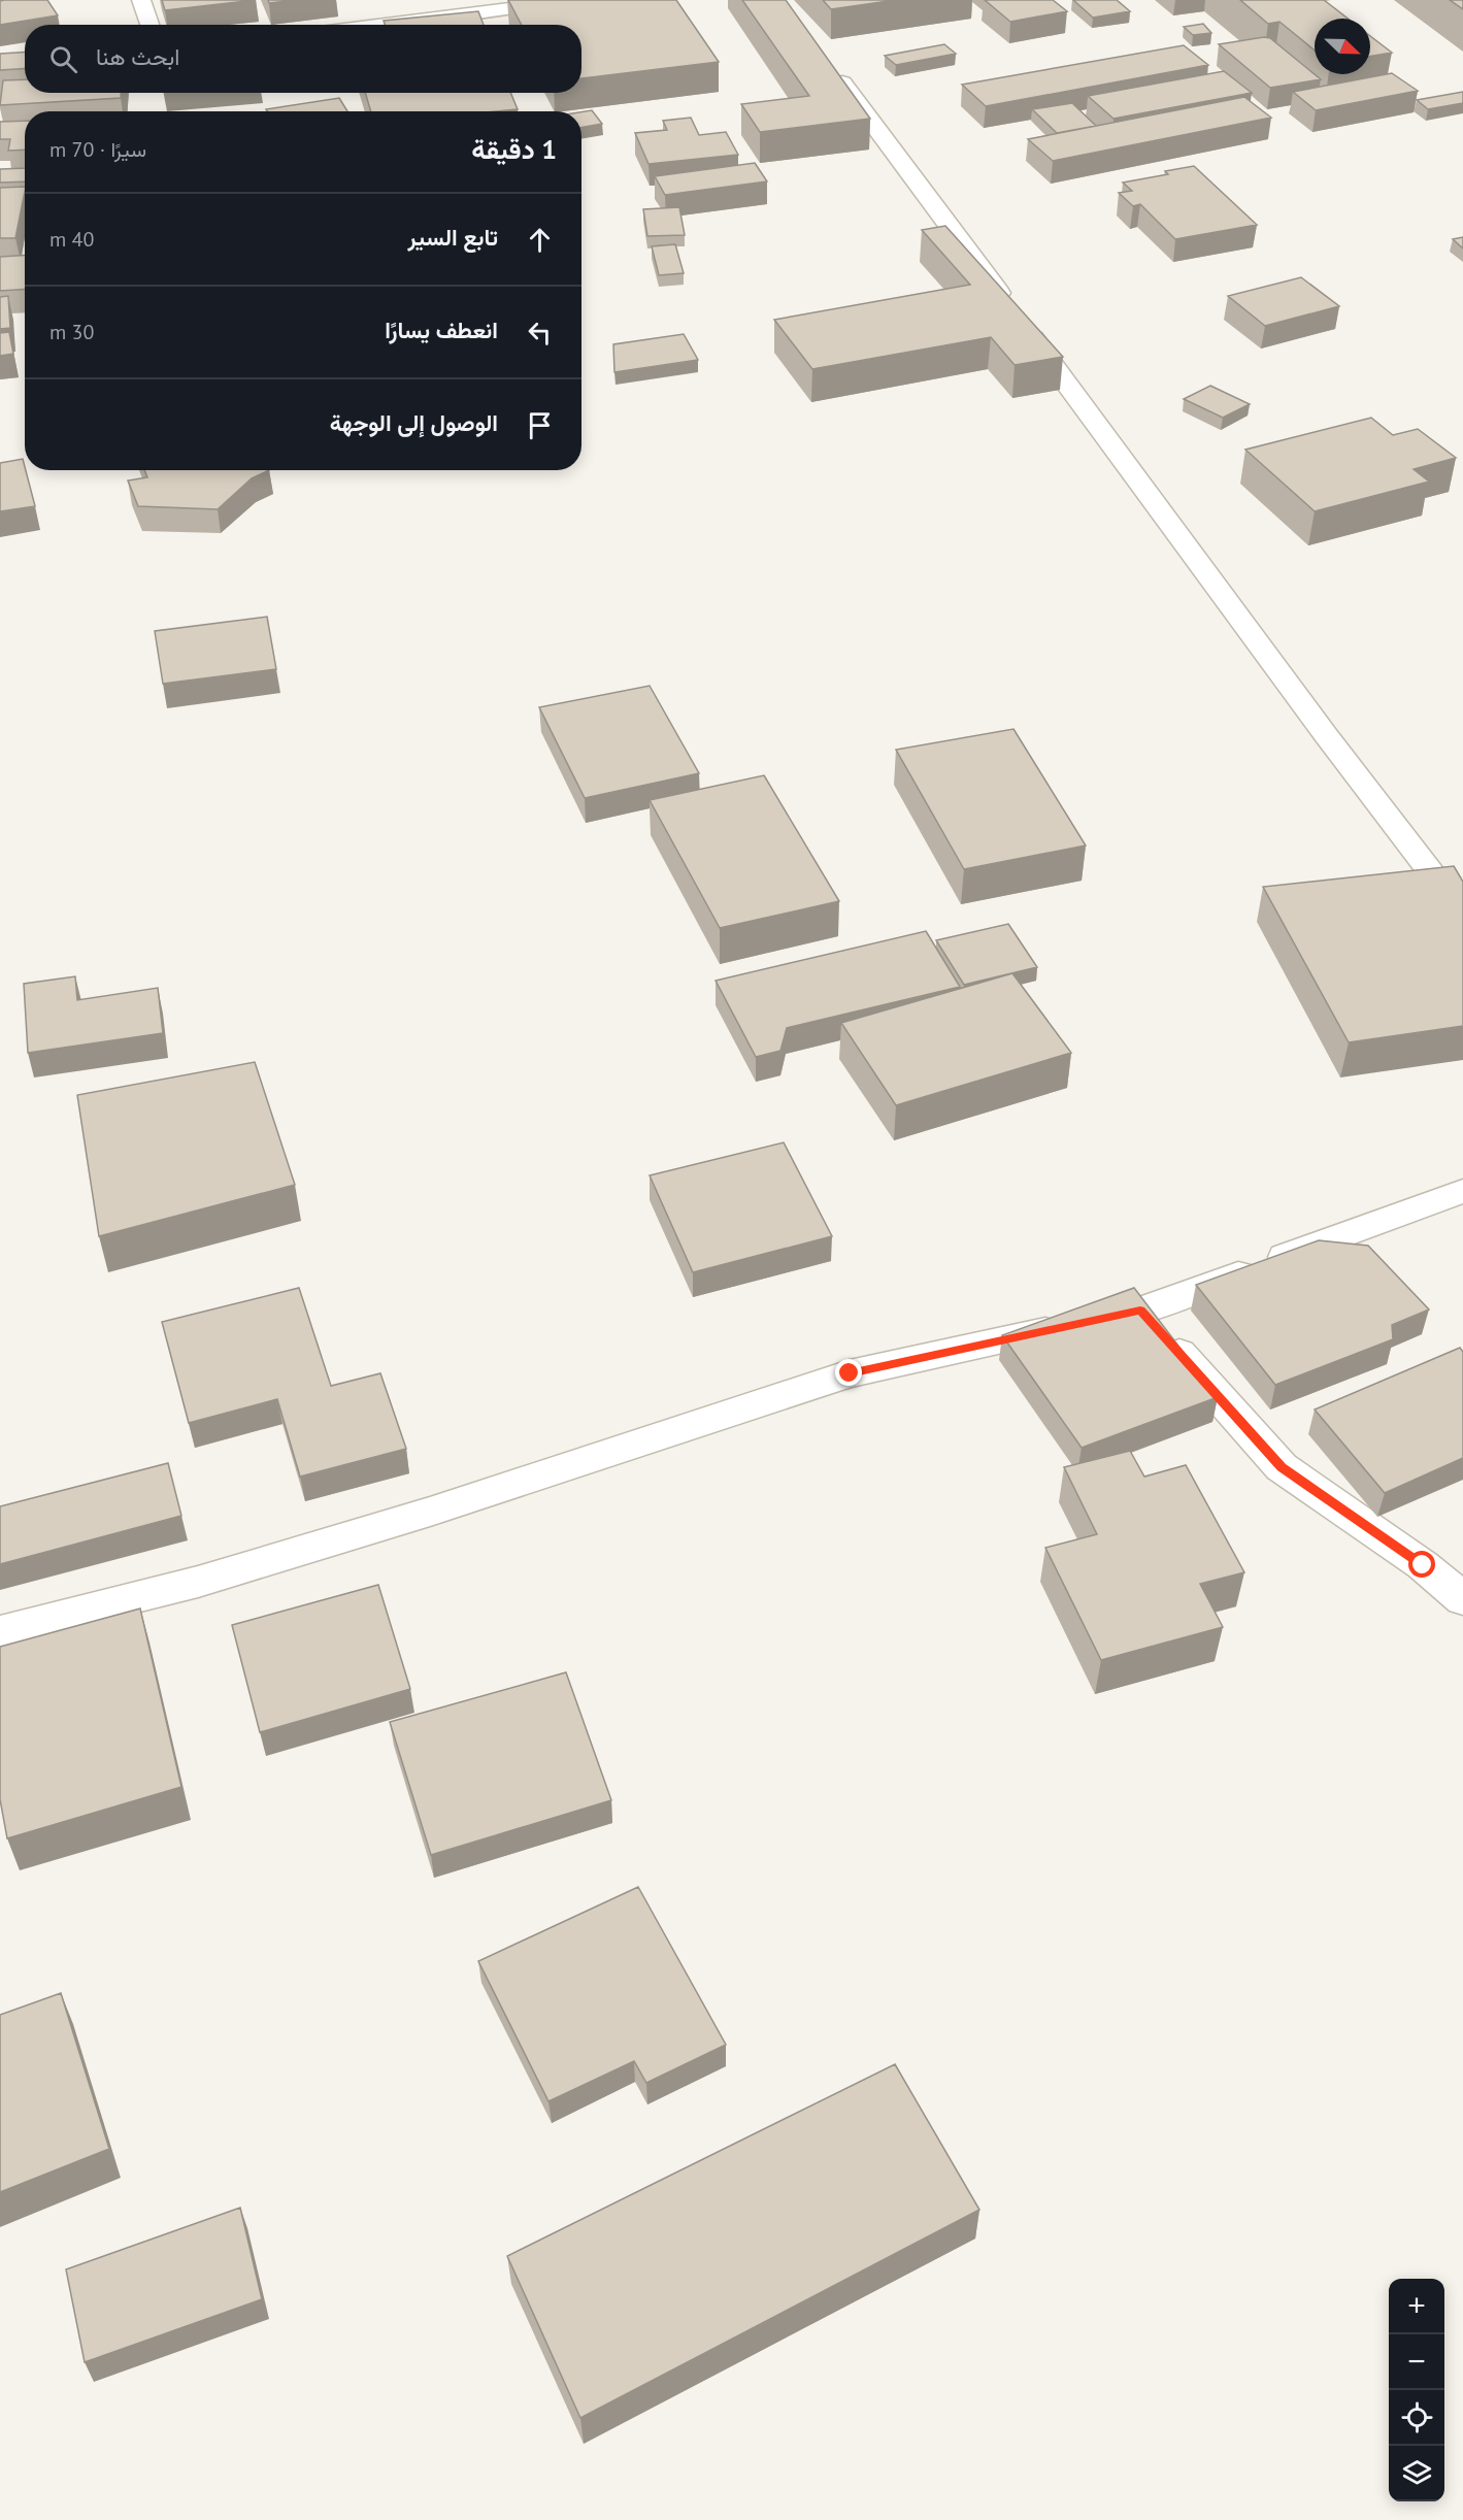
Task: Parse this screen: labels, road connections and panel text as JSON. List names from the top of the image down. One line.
{"north":"bottom right","page":{"search":"ابحث هنا","heading":["1 دقيقة","سيرًا · 70 m"],"list":[["تابع السير","40 m"],["انعطف يسارًا","30 m"],"الوصول إلى الوجهة"],"map_buttons":["+","−"]}}
